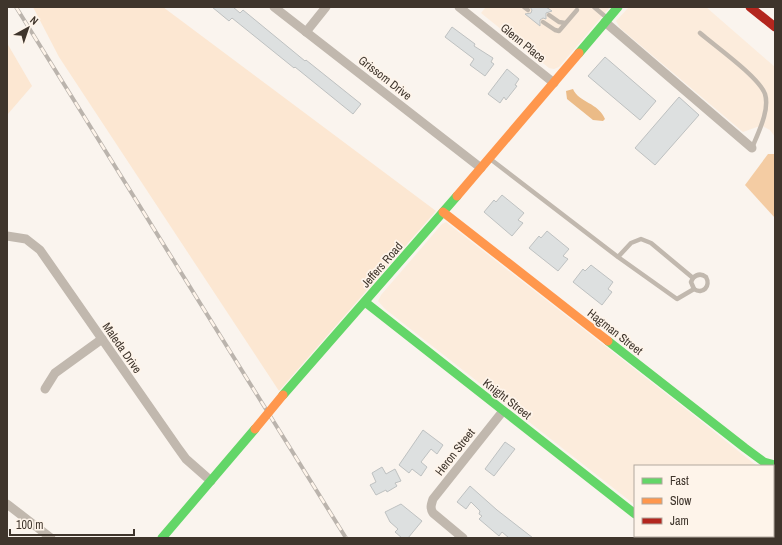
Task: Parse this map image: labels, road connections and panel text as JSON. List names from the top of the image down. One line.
{"streets":{"street":["Glenn Place","Grissom Drive","Jeffers Road","Hagman Street","Maleda Drive","Knight Street","Heron Street"]},"crossings":[["Glenn Place","Jeffers Road"],["Grissom Drive","Jeffers Road"],["Jeffers Road","Hagman Street"],["Jeffers Road","Maleda Drive"],["Jeffers Road","Knight Street"],["Knight Street","Heron Street"]],"legend":["Fast","Slow","Jam"],"scale_bar":"100 m","north":"top right"}
